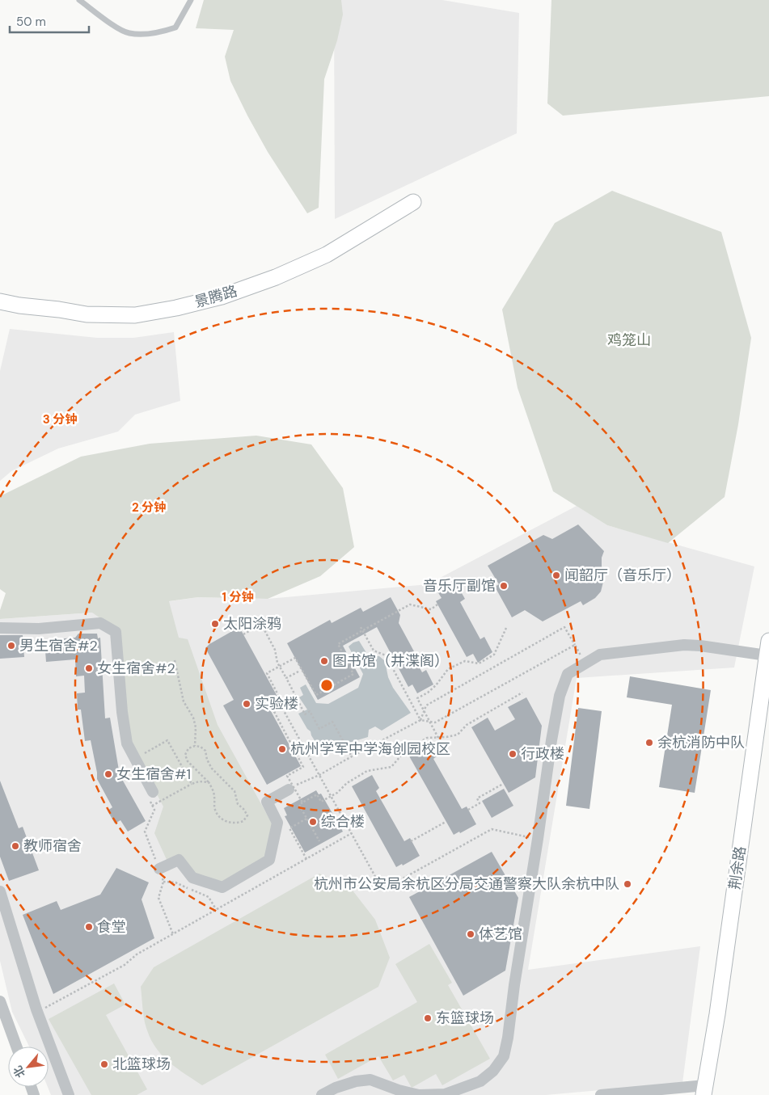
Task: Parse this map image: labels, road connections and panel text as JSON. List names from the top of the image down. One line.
{"streets":{"street":["景腾路","荆余路"]},"parks":["鸡笼山"],"places":["闻韶厅（音乐厅）","音乐厅副馆","太阳涂鸦","男生宿舍#2","图书馆（井渫阁）","女生宿舍#2","实验楼","余杭消防中队","杭州学军中学海创园校区","行政楼","女生宿舍#1","综合楼","教师宿舍","杭州市公安局余杭区分局交通警察大队余杭中队","食堂","体艺馆","东篮球场","北篮球场"],"scale_bar":"50 m","north":"bottom left","rings":["3 分钟","2 分钟","1 分钟"]}
